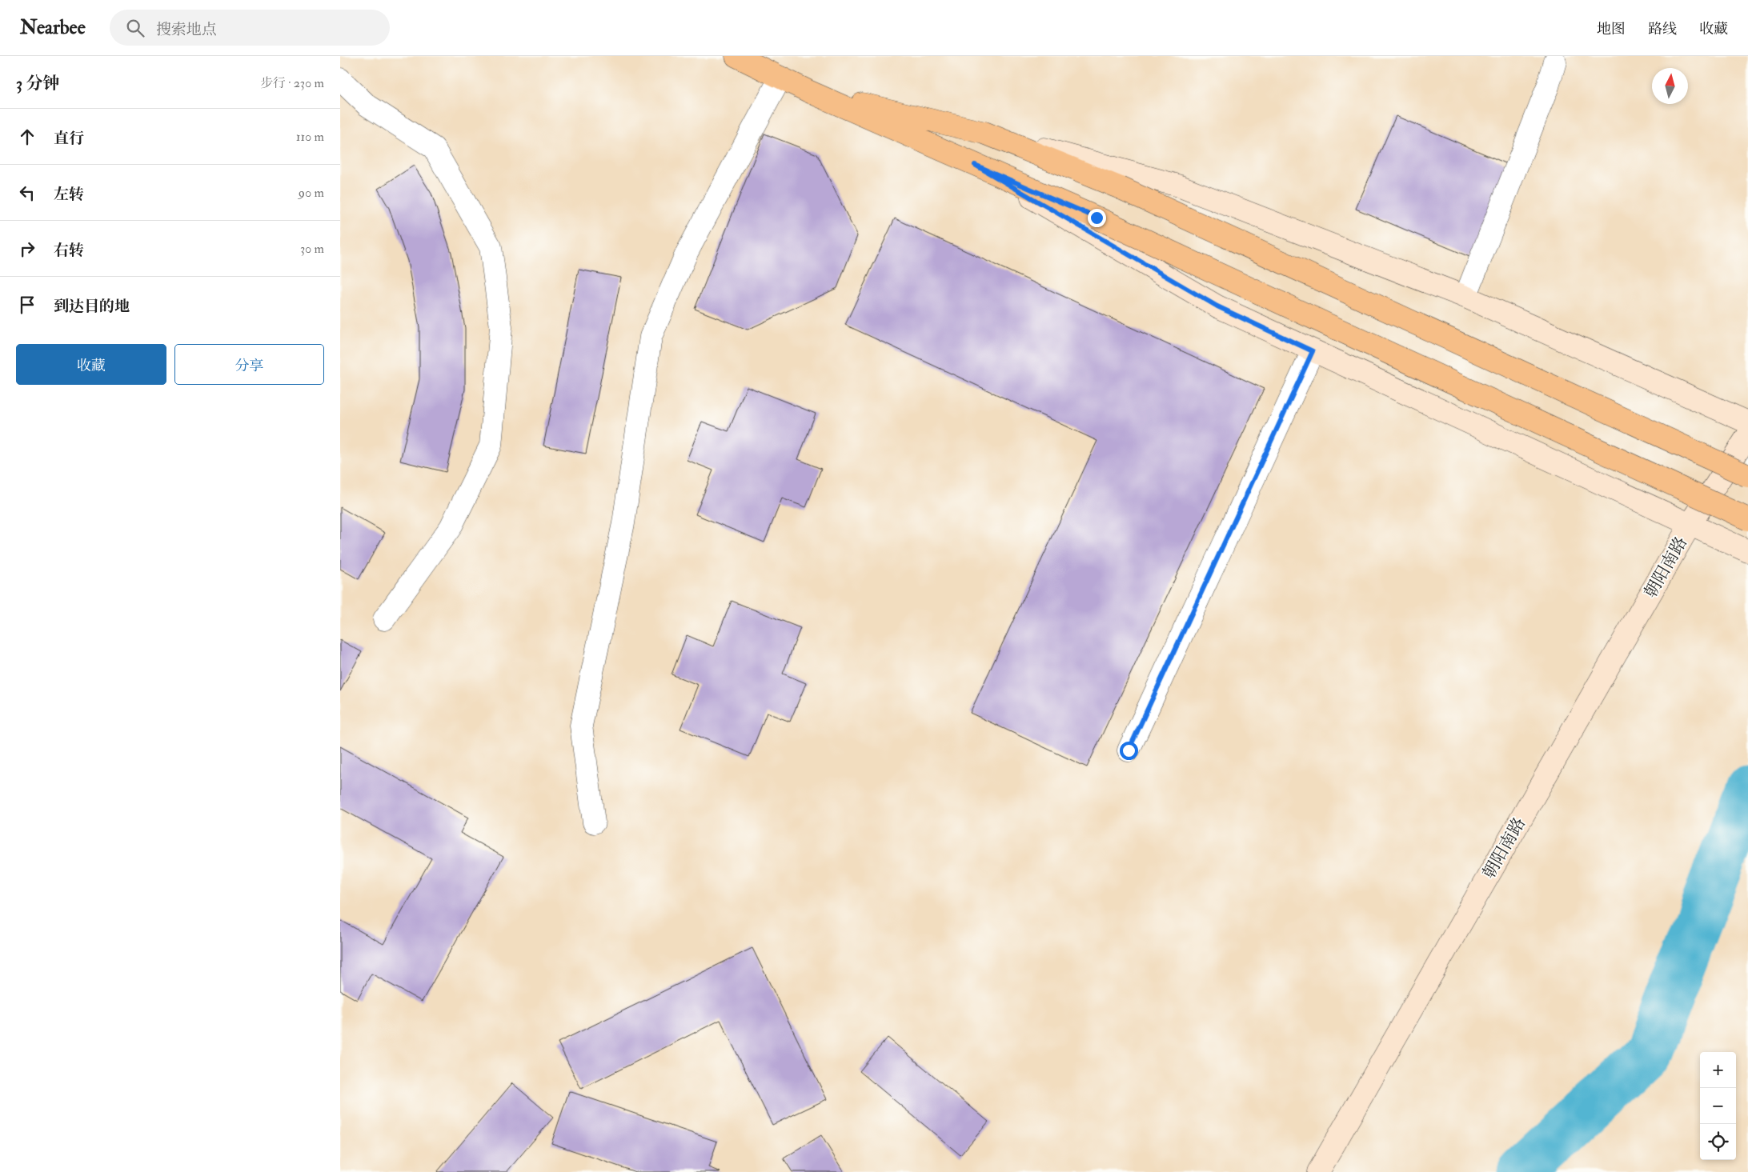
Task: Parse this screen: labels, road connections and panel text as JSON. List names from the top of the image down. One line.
{"streets":{"street":["朝阳南路"]},"north":"top","page":{"header":"Nearbee","search":"搜索地点","nav":["地图","路线","收藏"],"heading":["3 分钟","步行 · 230 m"],"list":[["直行","110 m"],["左转","90 m"],["右转","30 m"],"到达目的地"],"buttons":["收藏","分享"],"map_buttons":["+","−"]}}
